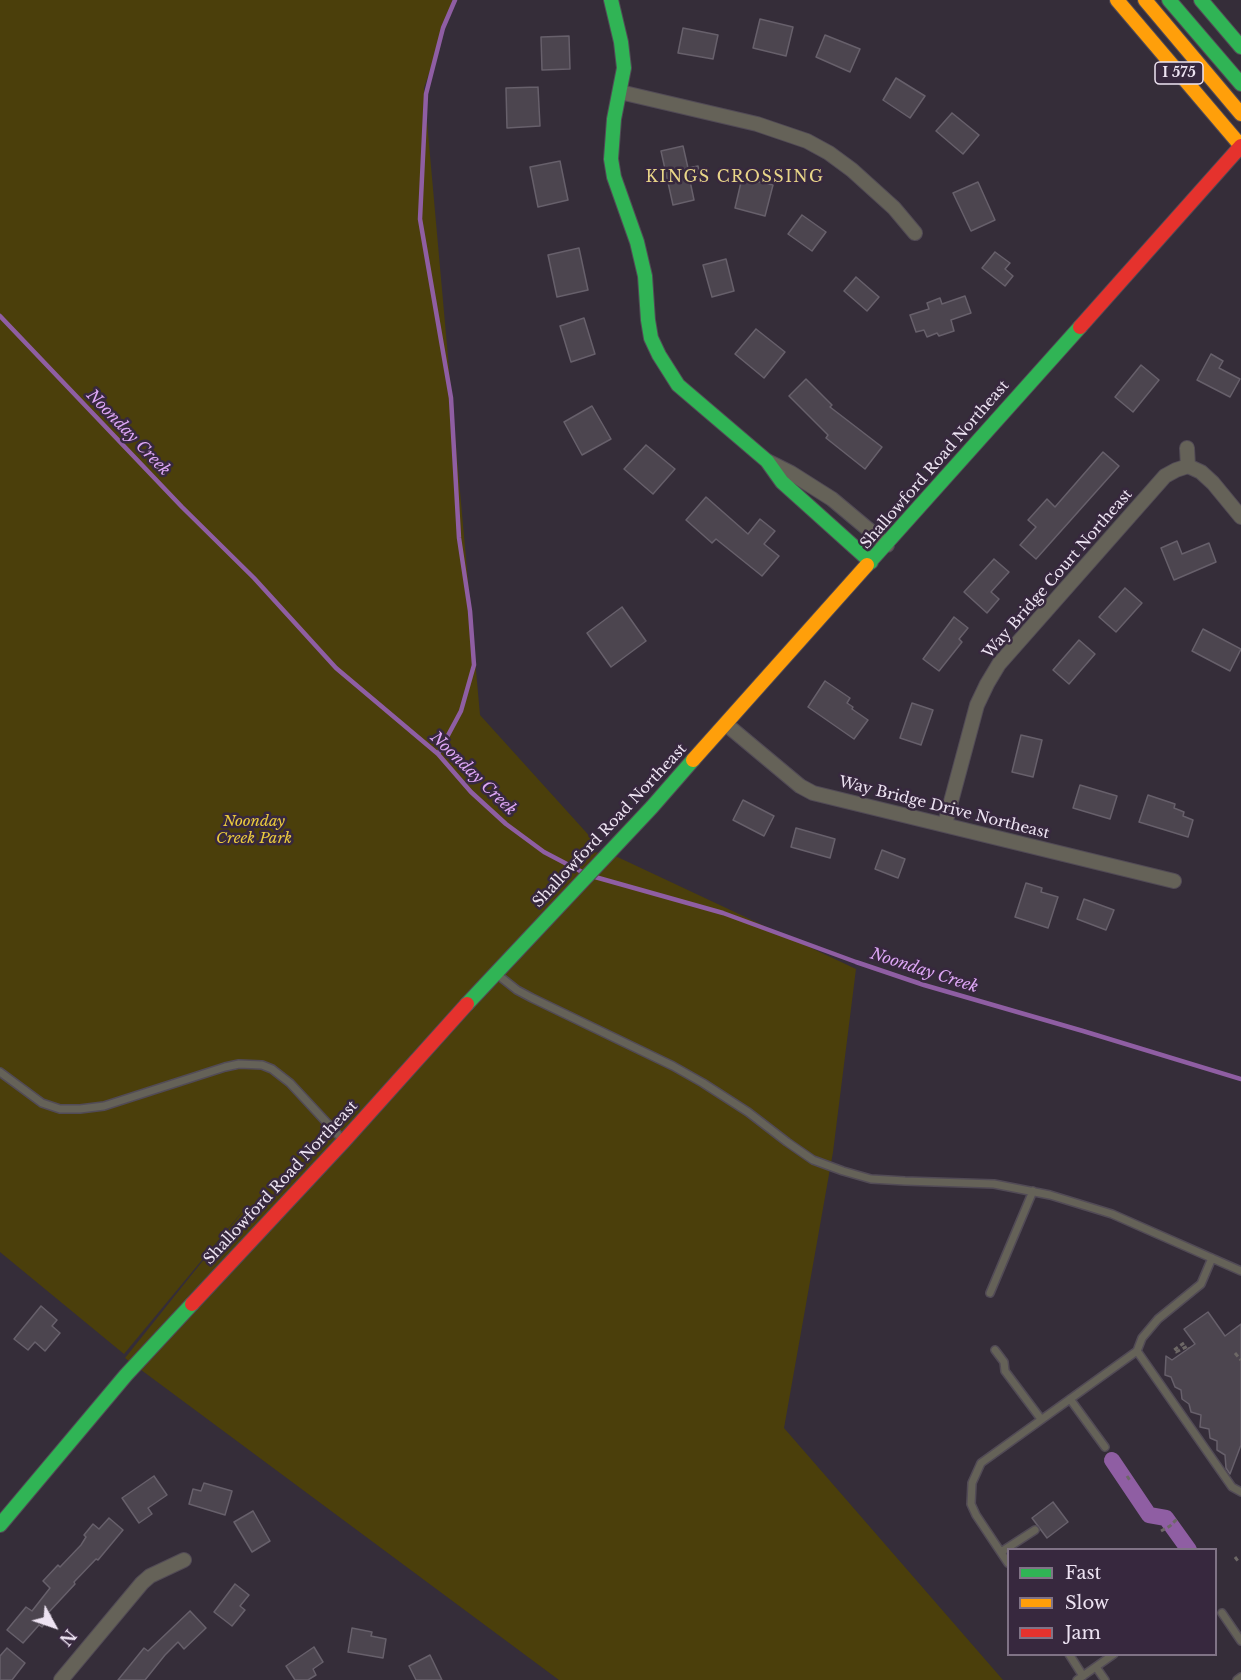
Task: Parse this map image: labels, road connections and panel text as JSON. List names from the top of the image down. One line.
{"streets":{"main road":["I 575","Shallowford Road Northeast"],"street":["Way Bridge Court Northeast","Way Bridge Drive Northeast"]},"crossings":[["I 575","Shallowford Road Northeast"],["Shallowford Road Northeast","Way Bridge Drive Northeast"],["Way Bridge Court Northeast","Way Bridge Drive Northeast"]],"districts":["KINGS CROSSING"],"water":["Noonday Creek"],"parks":["Noonday Creek Park"],"legend":["Fast","Slow","Jam"],"north":"bottom right"}
